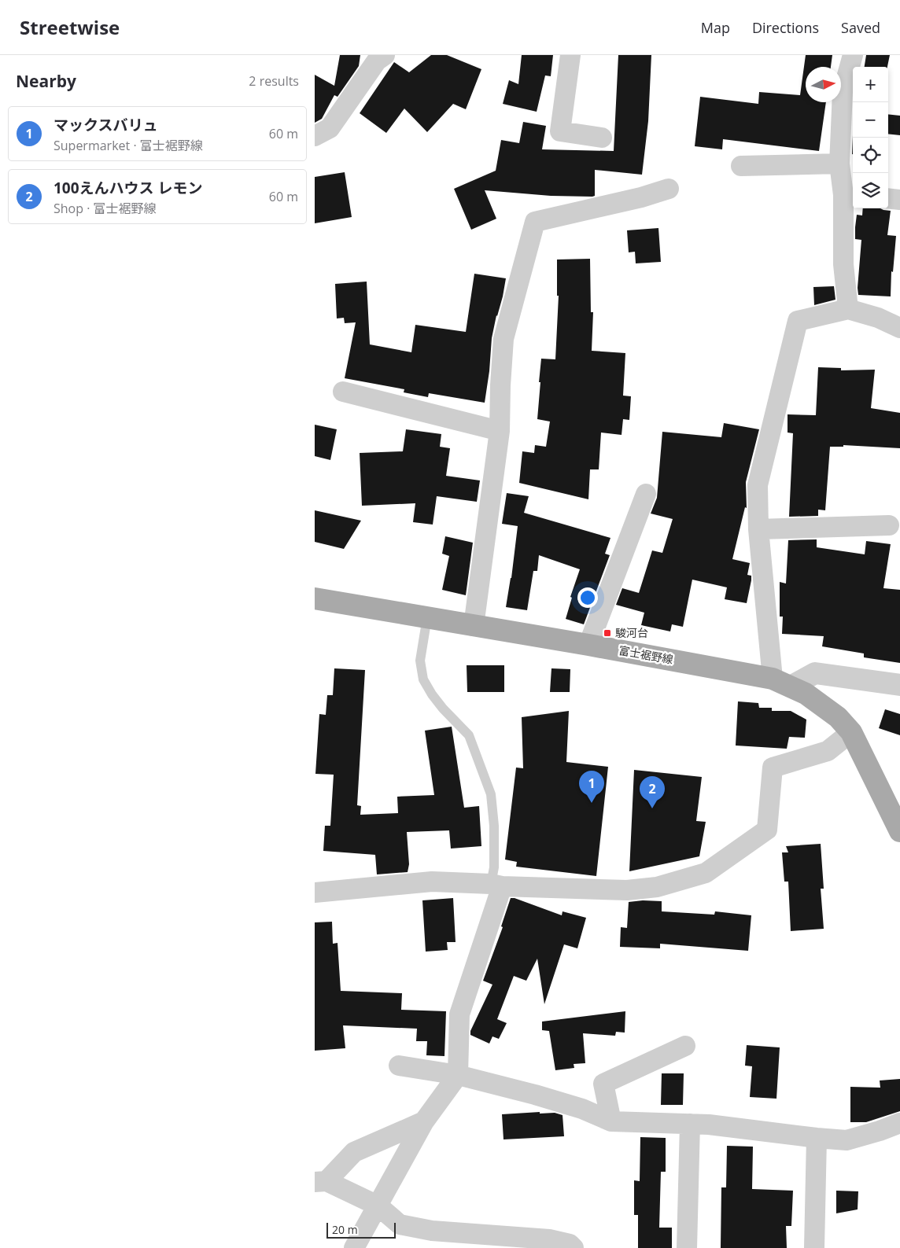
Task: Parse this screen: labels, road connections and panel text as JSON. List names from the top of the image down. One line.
{"streets":{"main road":["富士裾野線"]},"places":{"transit":["駿河台"]},"scale_bar":"20 m","north":"right","page":{"header":"Streetwise","nav":["Map","Directions","Saved"],"heading":["Nearby","2 results"],"map_buttons":["+","−"],"list":[{"mark":"1","name":"マックスバリュ","note":"Supermarket · 富士裾野線","value":"60 m"},{"mark":"2","name":"100えんハウス レモン","note":"Shop · 富士裾野線","value":"60 m"}],"pins":["1","2"],"scale":"20 m"}}
